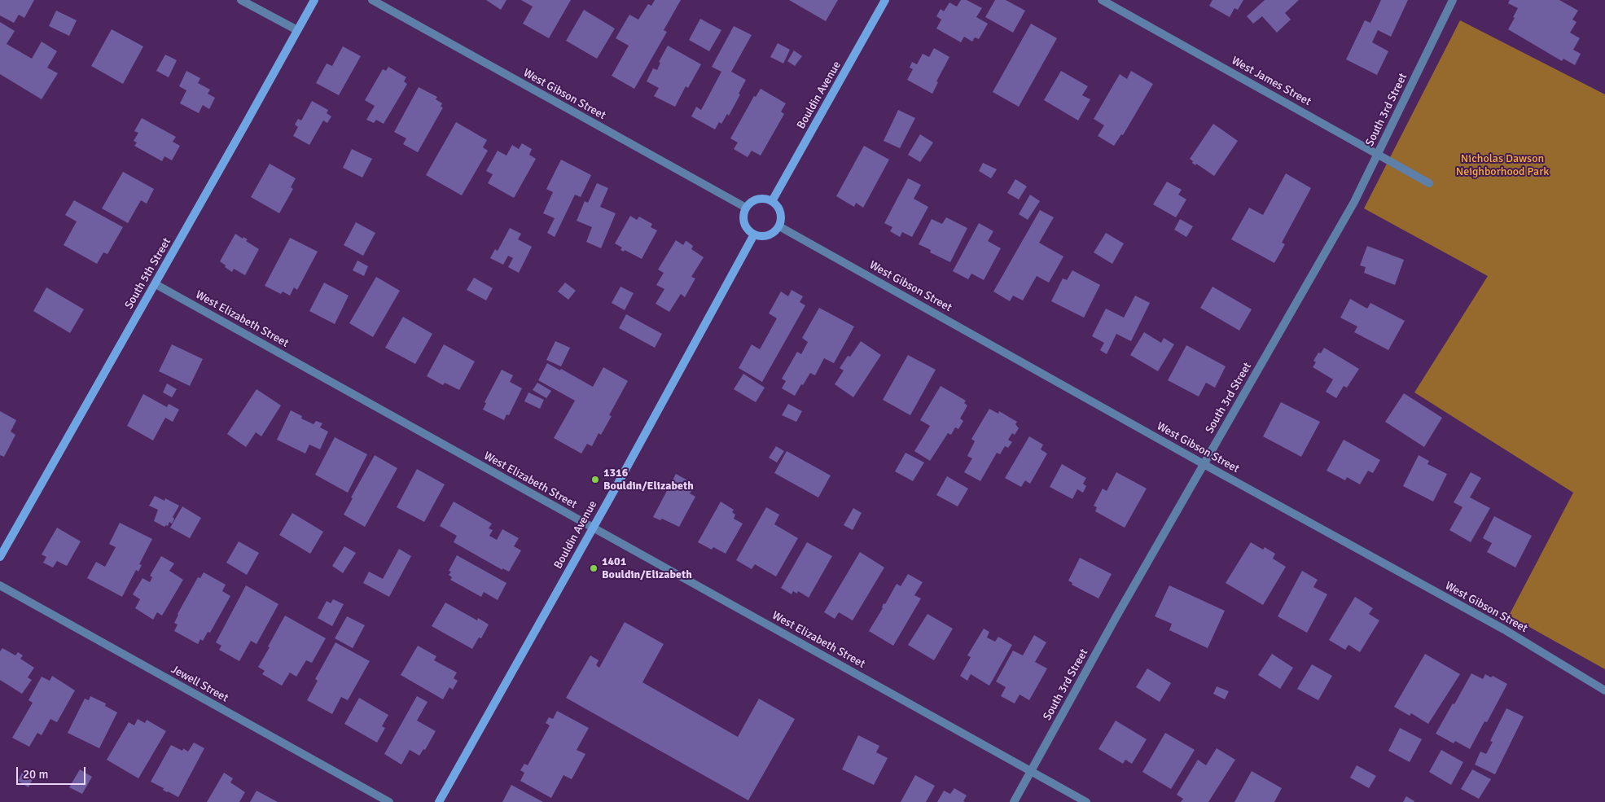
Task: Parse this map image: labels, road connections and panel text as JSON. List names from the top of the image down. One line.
{"streets":{"street":["West James Street","West Gibson Street","Bouldin Avenue","South 3rd Street","South 5th Street","West Elizabeth Street","Jewell Street"]},"crossings":[["West James Street","South 3rd Street"],["West Gibson Street","Bouldin Avenue"],["West Gibson Street","South 3rd Street"],["Bouldin Avenue","West Elizabeth Street"],["South 3rd Street","West Elizabeth Street"],["South 5th Street","West Elizabeth Street"]],"parks":["Nicholas Dawson Neighborhood Park"],"places":["1316 Bouldin/Elizabeth","1401 Bouldin/Elizabeth"],"scale_bar":"20 m"}
